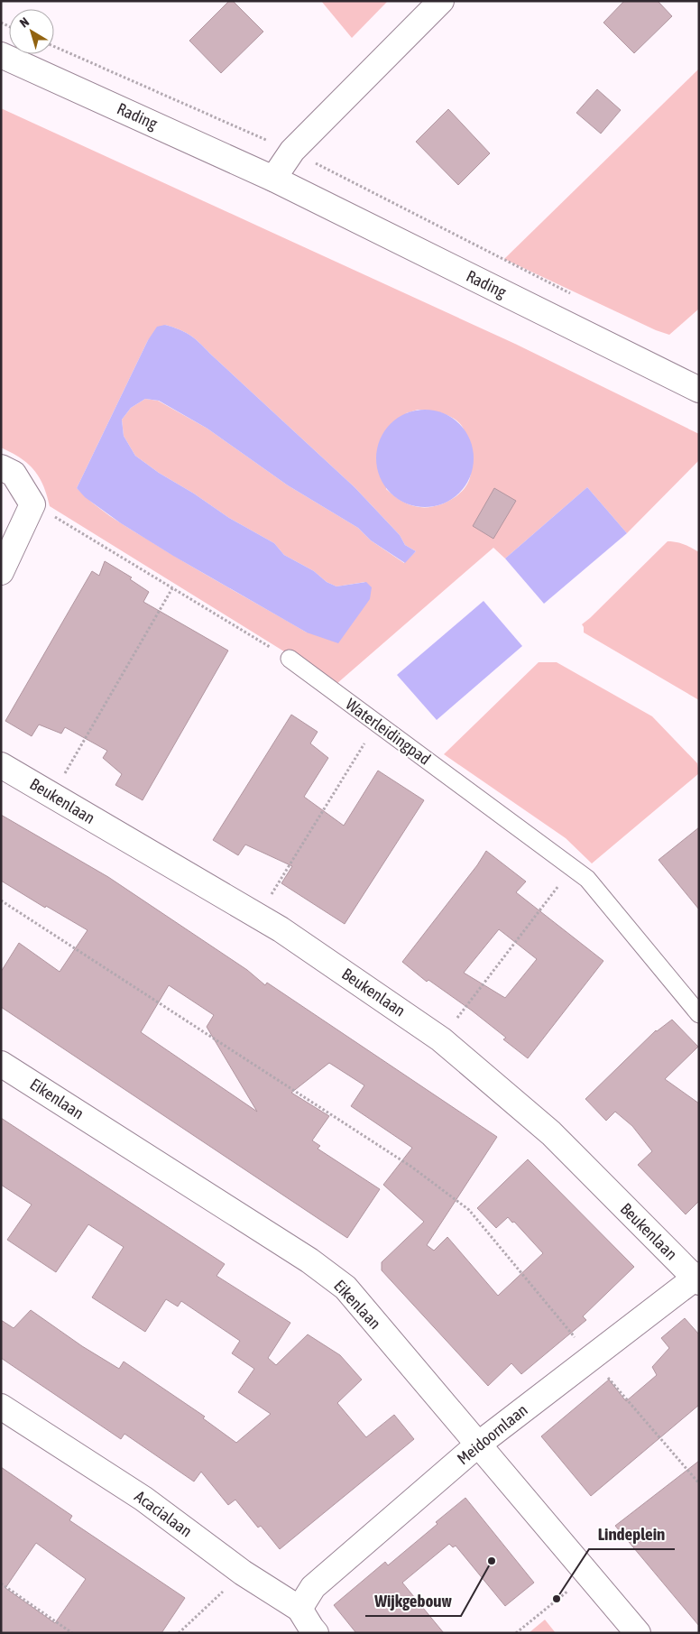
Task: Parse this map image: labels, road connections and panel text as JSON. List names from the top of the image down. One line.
{"streets":{"street":["Rading","Beukenlaan","Eikenlaan","Meidoornlaan","Acacialaan"],"lane":["Waterleidingpad"]},"crossings":[["Beukenlaan","Meidoornlaan"],["Eikenlaan","Meidoornlaan"],["Meidoornlaan","Acacialaan"]],"places":["Wijkgebouw","Lindeplein"],"north":"top left"}
